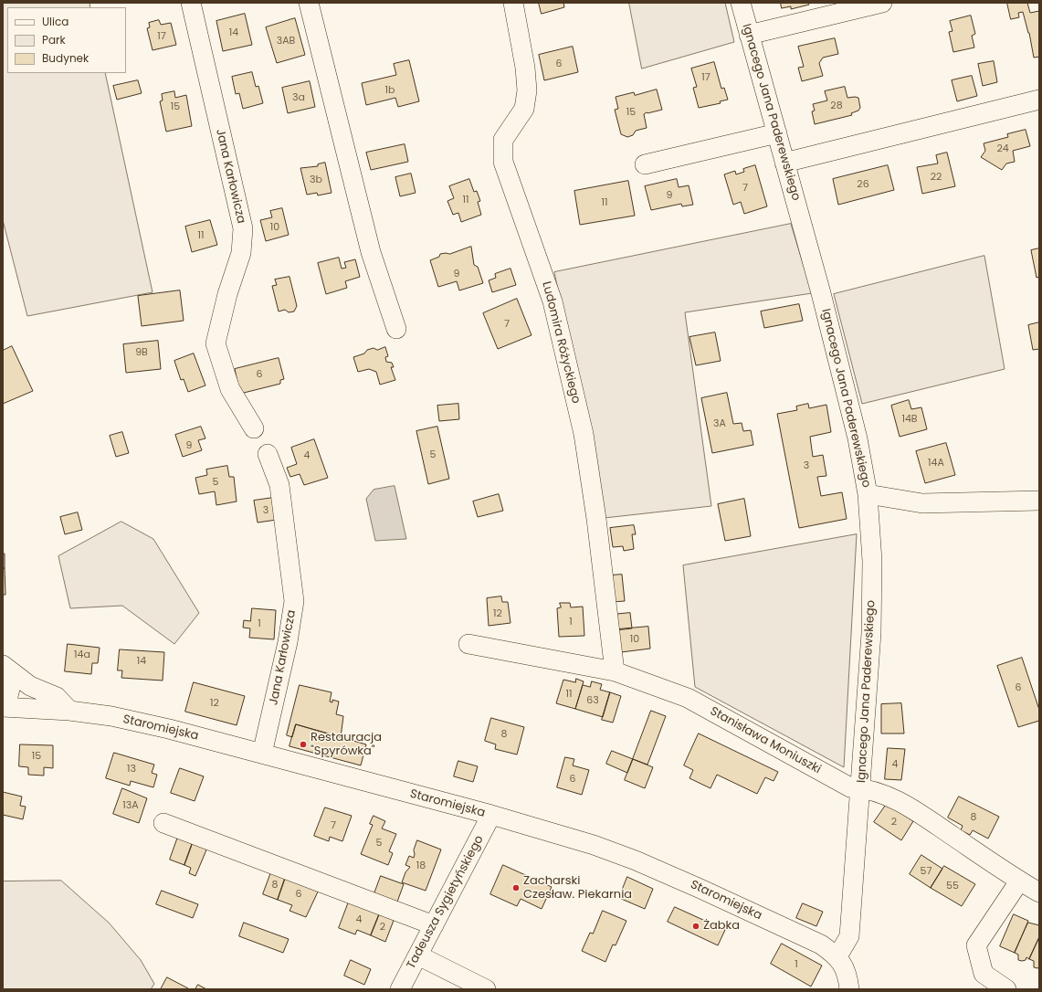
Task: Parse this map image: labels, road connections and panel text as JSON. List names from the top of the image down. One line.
{"streets":{"street":["Ignacego Jana Paderewskiego","Jana Karłowicza","Ludomira Różyckiego","Staromiejska","Stanisława Moniuszki","Tadeusza Sygietyńskiego"]},"crossings":[["Ignacego Jana Paderewskiego","Staromiejska"],["Ignacego Jana Paderewskiego","Stanisława Moniuszki"],["Jana Karłowicza","Staromiejska"],["Ludomira Różyckiego","Stanisława Moniuszki"],["Staromiejska","Tadeusza Sygietyńskiego"]],"places":["Restauracja \"Spyrówka\"","Zacharski Czesław. Piekarnia","Żabka"],"house_numbers":["14","17","3AB","6","17","1b","3a","28","15","15","24","22","3b","26","7","9","11","11","10","11","9","7","9B","6","14B","3A","9","5","4","14A","3","5","3","12","1","1","10","14a","14","6","11","63","12","8","15","4","13","6","13A","8","2","7","5","18","57","8","55","6","4","2","1"],"legend":["Ulica","Park","Budynek"]}
